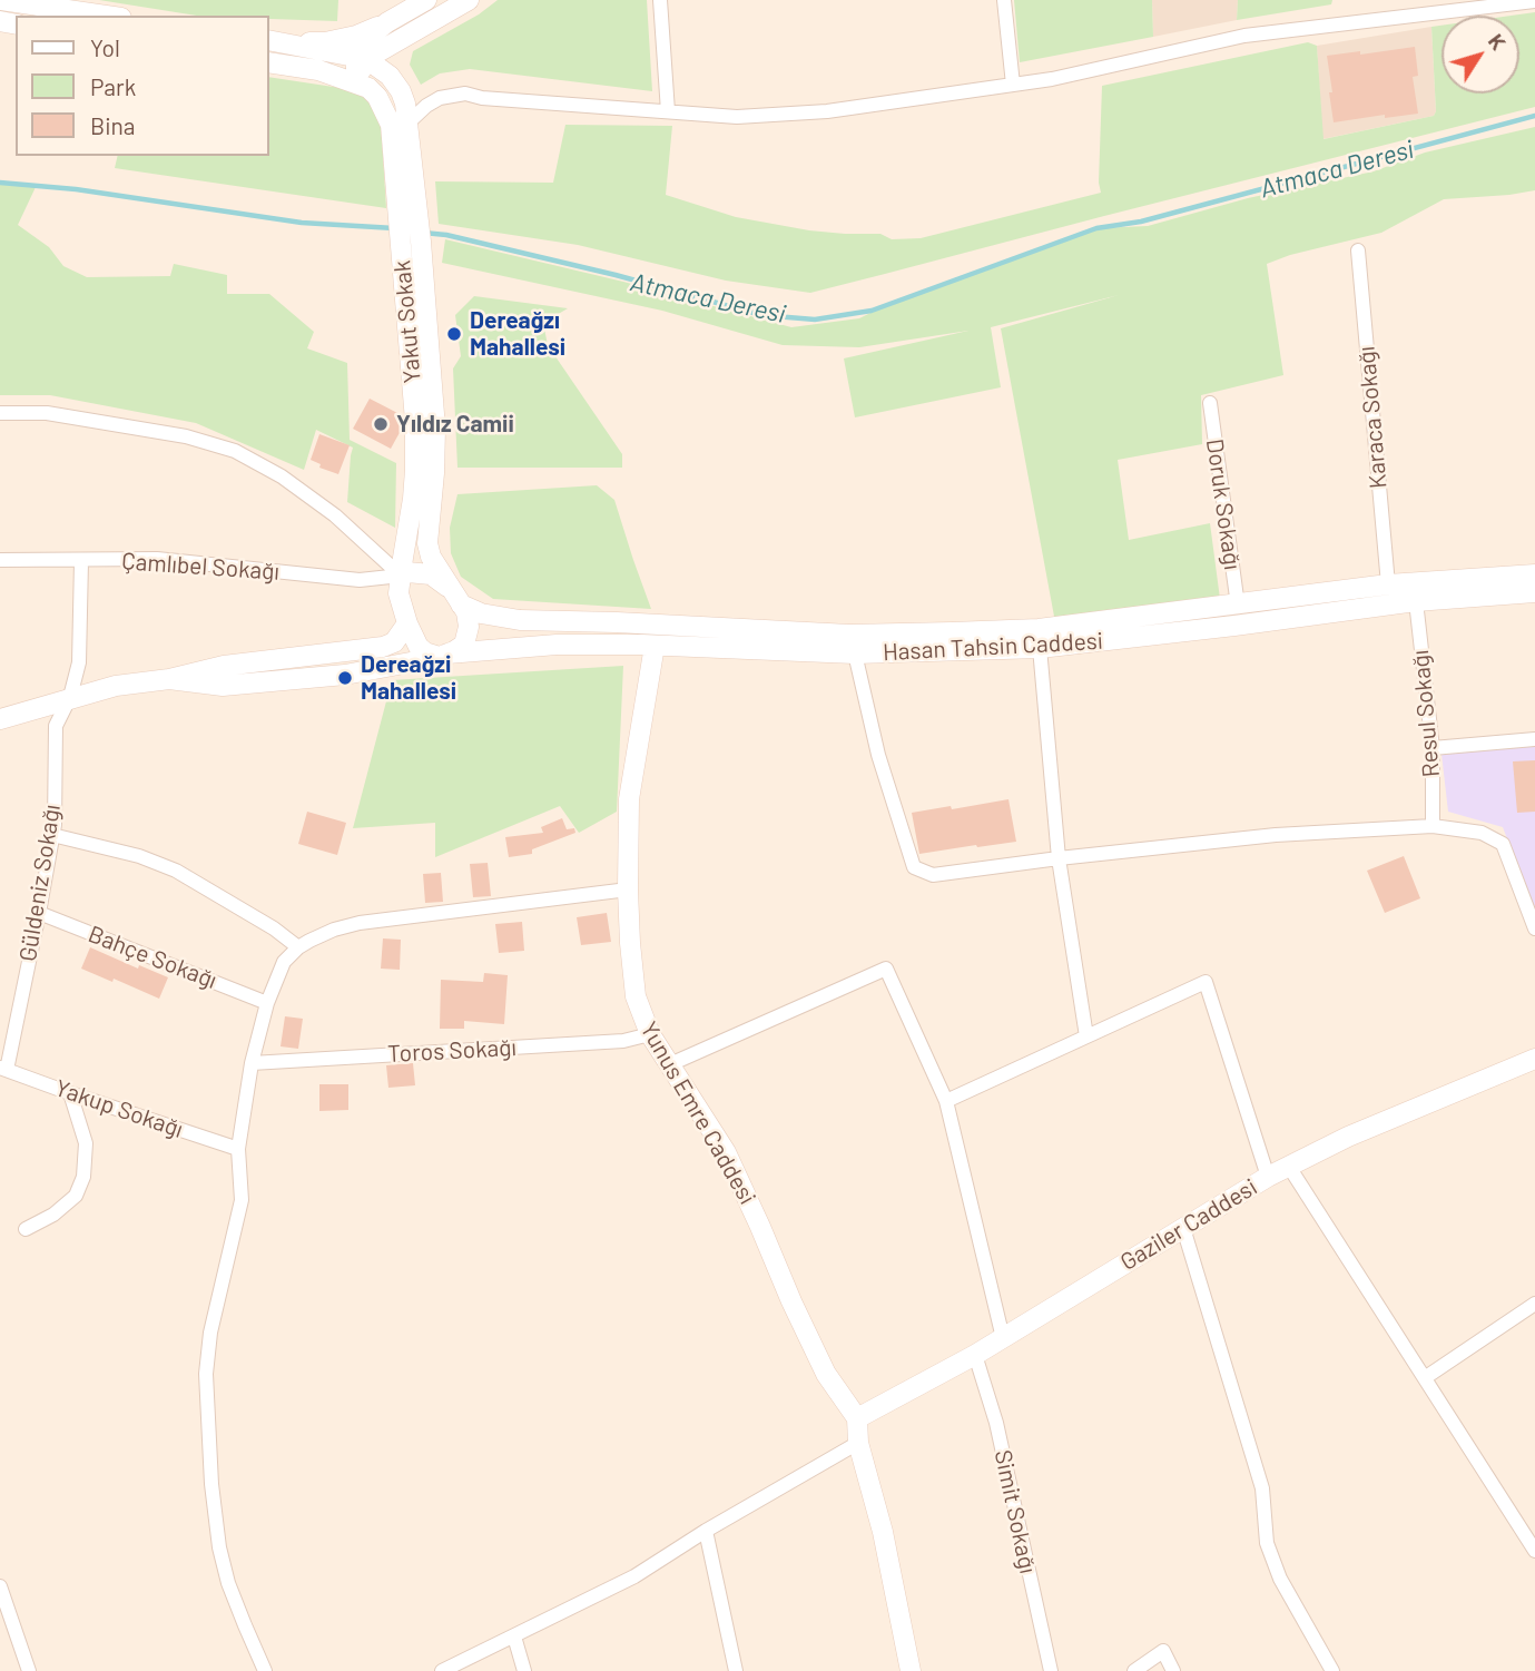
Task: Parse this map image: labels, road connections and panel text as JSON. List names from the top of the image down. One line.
{"streets":{"main road":["Yakut Sokak","Hasan Tahsin Caddesi","Yunus Emre Caddesi","Gaziler Caddesi"],"street":["Karaca Sokağı","Doruk Sokağı","Çamlıbel Sokağı","Resul Sokağı","Güldeniz Sokağı","Bahçe Sokağı","Toros Sokağı","Yakup Sokağı","Simit Sokağı"]},"crossings":[["Yakut Sokak","Çamlıbel Sokağı"],["Yakut Sokak","Hasan Tahsin Caddesi"],["Karaca Sokağı","Hasan Tahsin Caddesi"],["Doruk Sokağı","Hasan Tahsin Caddesi"],["Çamlıbel Sokağı","Hasan Tahsin Caddesi"],["Çamlıbel Sokağı","Güldeniz Sokağı"],["Hasan Tahsin Caddesi","Resul Sokağı"],["Hasan Tahsin Caddesi","Yunus Emre Caddesi"],["Güldeniz Sokağı","Bahçe Sokağı"],["Güldeniz Sokağı","Yakup Sokağı"],["Toros Sokağı","Yunus Emre Caddesi"],["Yunus Emre Caddesi","Gaziler Caddesi"],["Gaziler Caddesi","Simit Sokağı"]],"water":["Atmaca Deresi"],"places":["Dereağzı Mahallesi","Yıldız Camii","Dereağzi Mahallesi"],"legend":["Yol","Park","Bina"],"north":"top right"}
